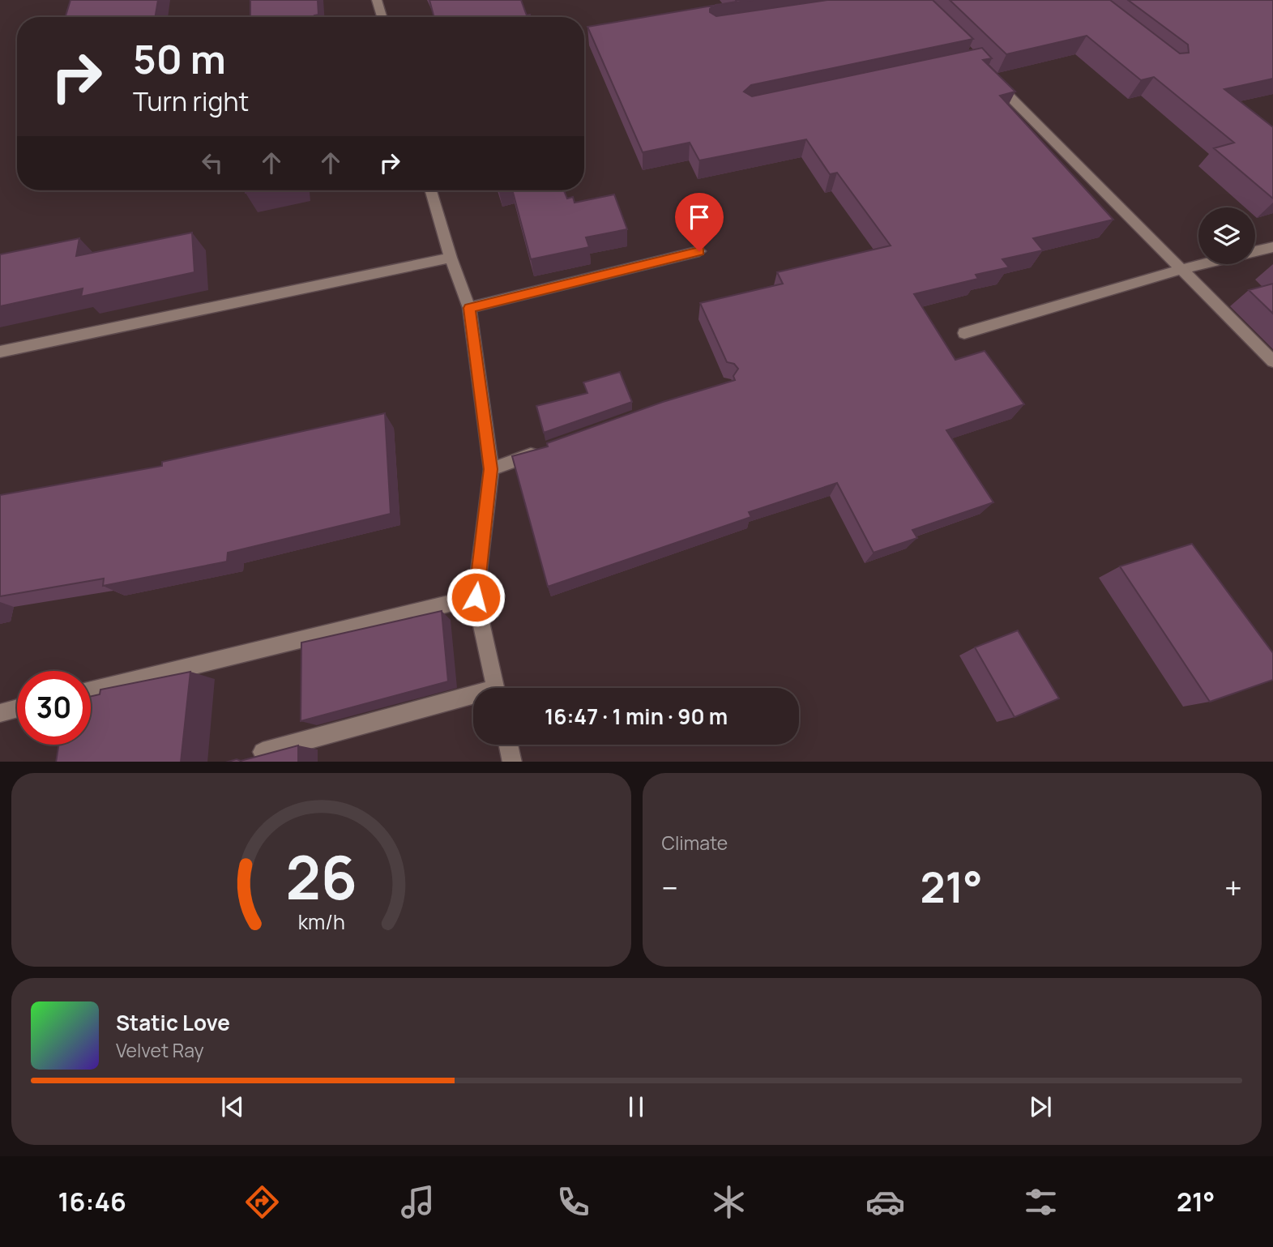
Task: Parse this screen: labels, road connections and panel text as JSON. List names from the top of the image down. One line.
{"page":{"turn":["50 m","Turn right"],"limit":"30","trip":"16:47 · 1 min · 90 m","tile":"Climate","heat":["−","21°","+"],"song":["Static Love","Velvet Ray"],"tabs":["16:46","21°"],"gauge":["26","km/h"]}}
